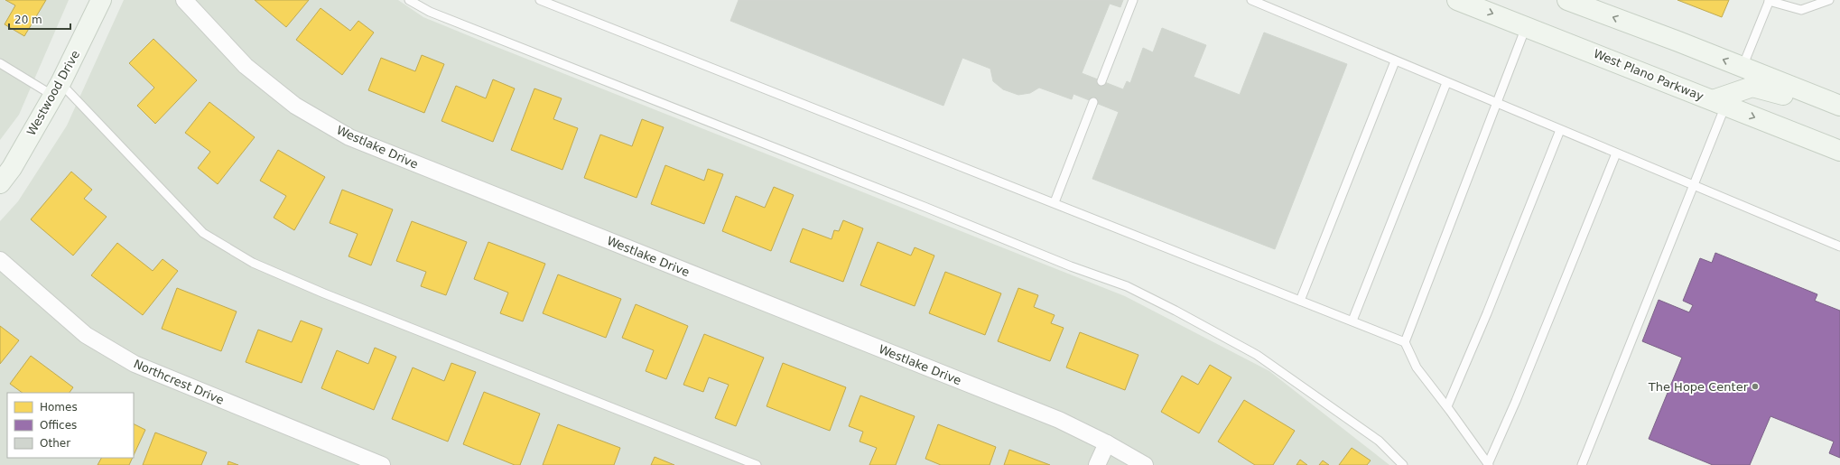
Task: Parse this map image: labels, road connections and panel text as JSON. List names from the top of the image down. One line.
{"streets":{"main road":["West Plano Parkway","Westwood Drive"],"street":["Westlake Drive","Northcrest Drive"]},"places":["The Hope Center"],"legend":["Homes","Offices","Other"],"scale_bar":"20 m"}
